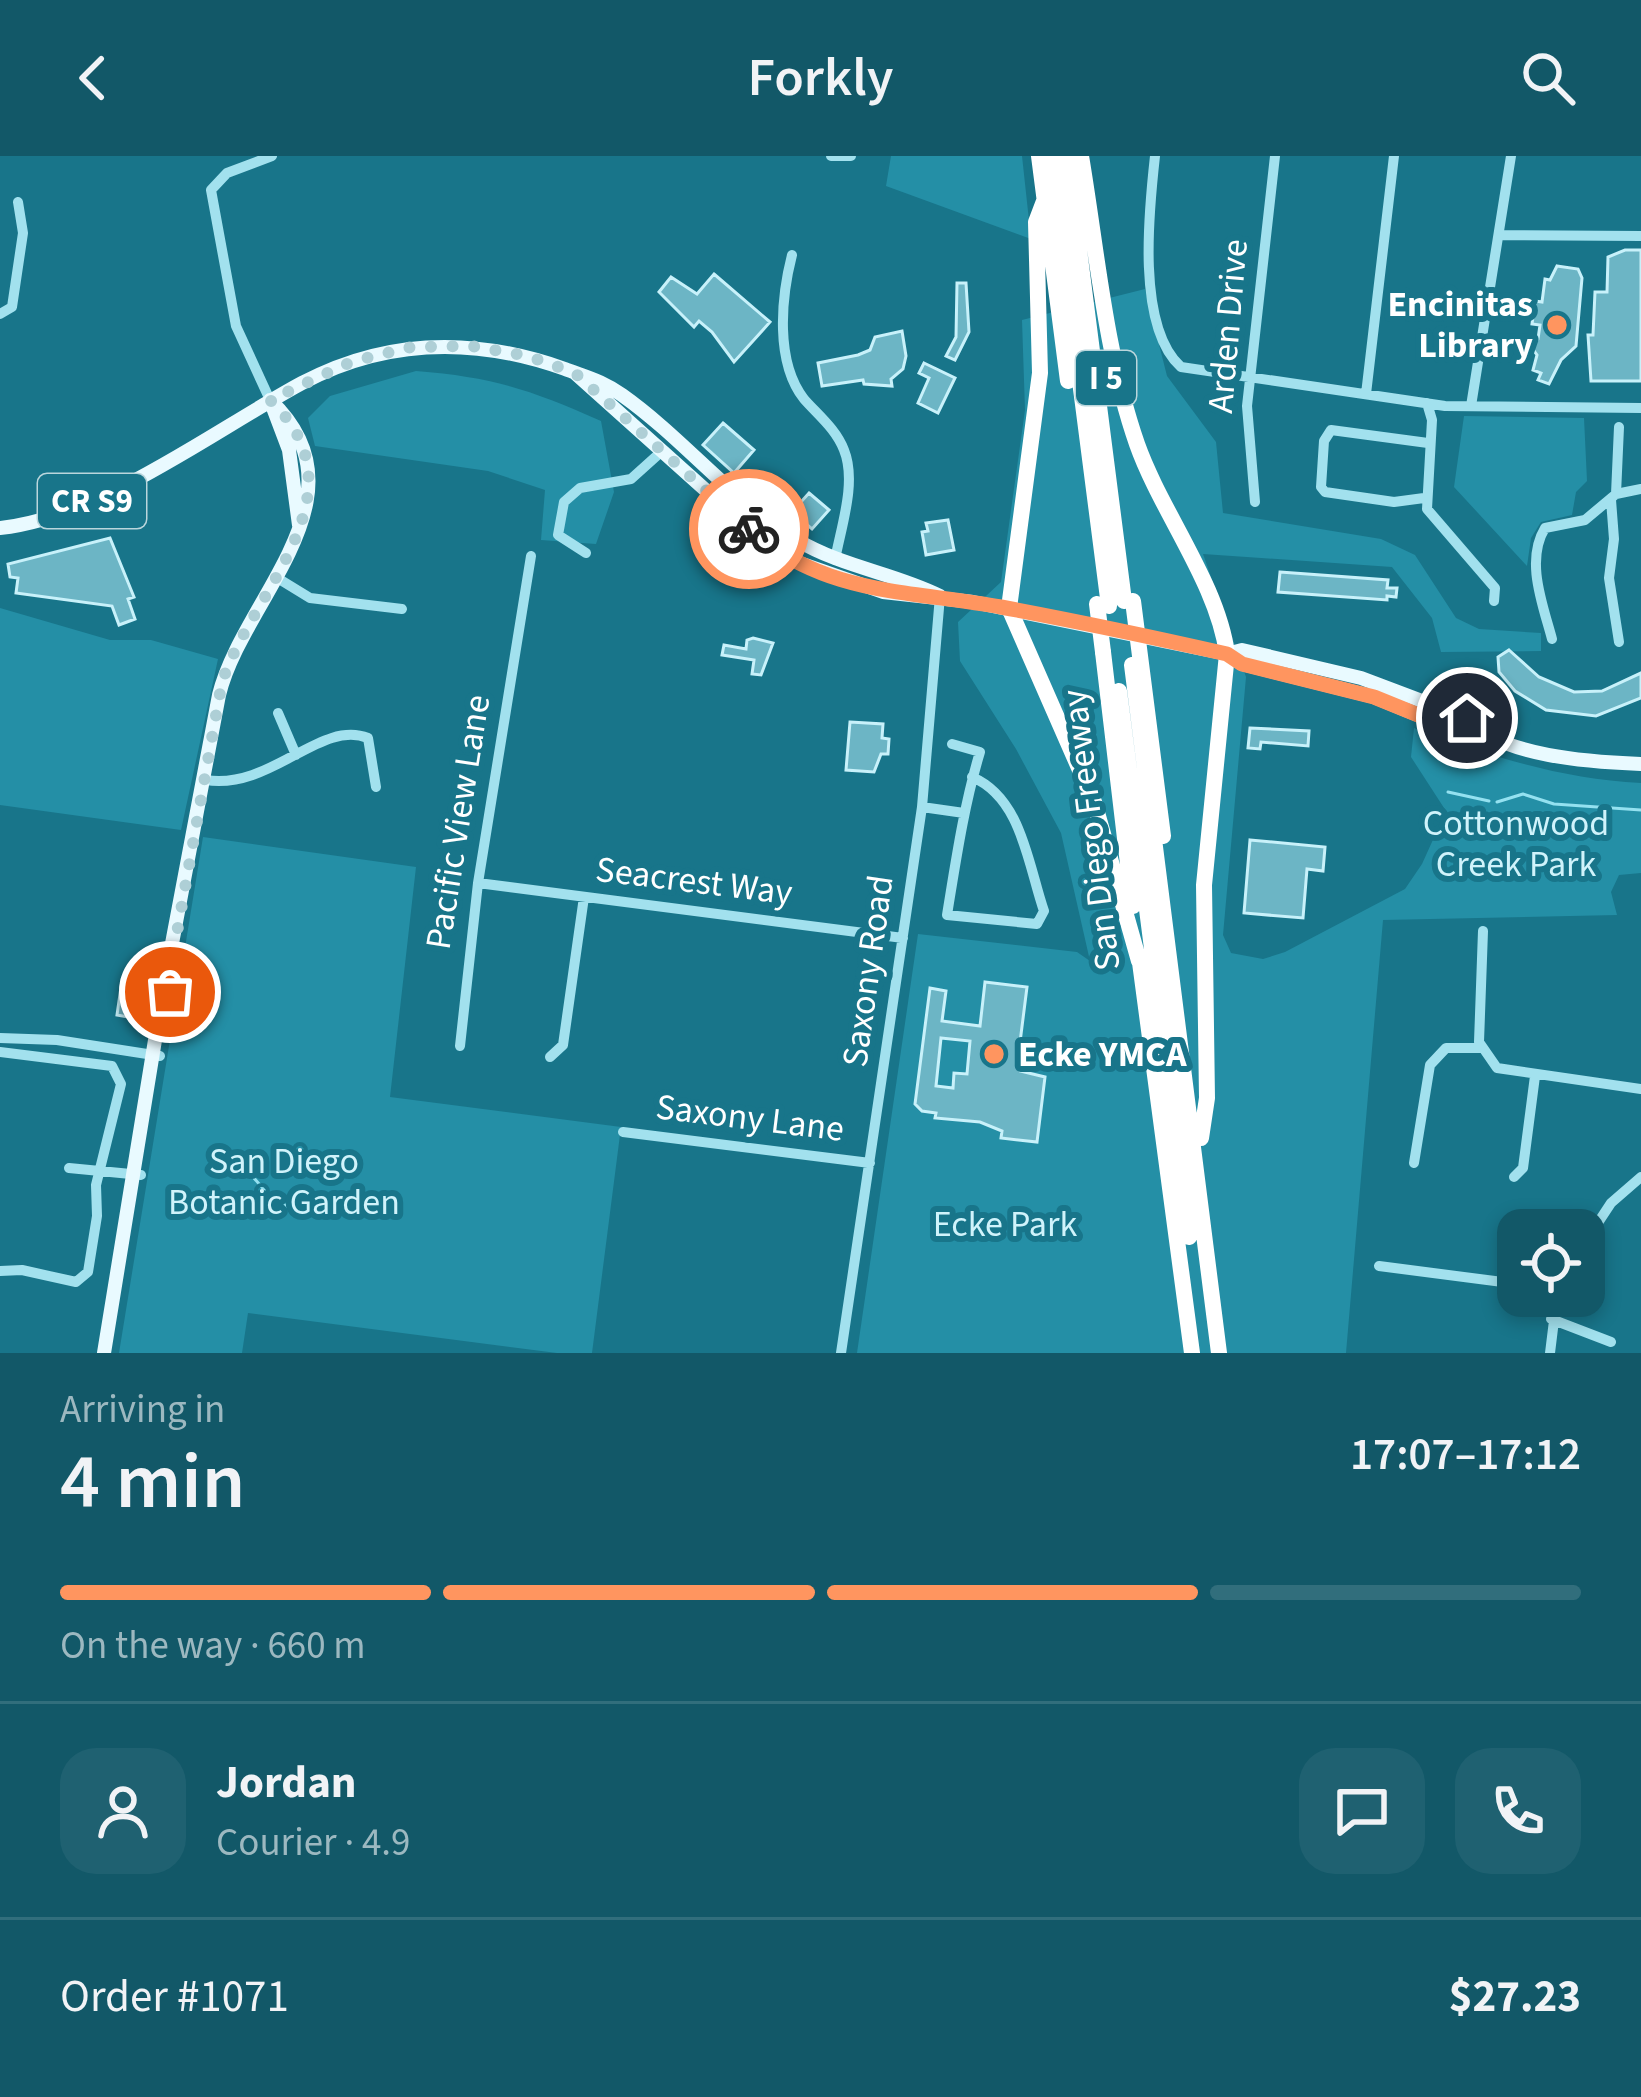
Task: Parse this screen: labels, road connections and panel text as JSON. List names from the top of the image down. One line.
{"streets":{"highway":["I 5","San Diego Freeway"],"main road":["CR S9"],"street":["Arden Drive","Pacific View Lane","Seacrest Way","Saxony Road","Saxony Lane"]},"crossings":[["CR S9","Saxony Road"],["Pacific View Lane","Seacrest Way"],["Seacrest Way","Saxony Road"],["Saxony Road","Saxony Lane"]],"parks":["Cottonwood Creek Park","San Diego Botanic Garden","Ecke Park"],"places":["Encinitas Library","Ecke YMCA"],"page":{"header":"Forkly","heading":["4 min","Arriving in","17:07–17:12"],"panel":["Jordan","Courier · 4.9","Order #1071","$27.23"],"bar":"On the way · 660 m"}}
